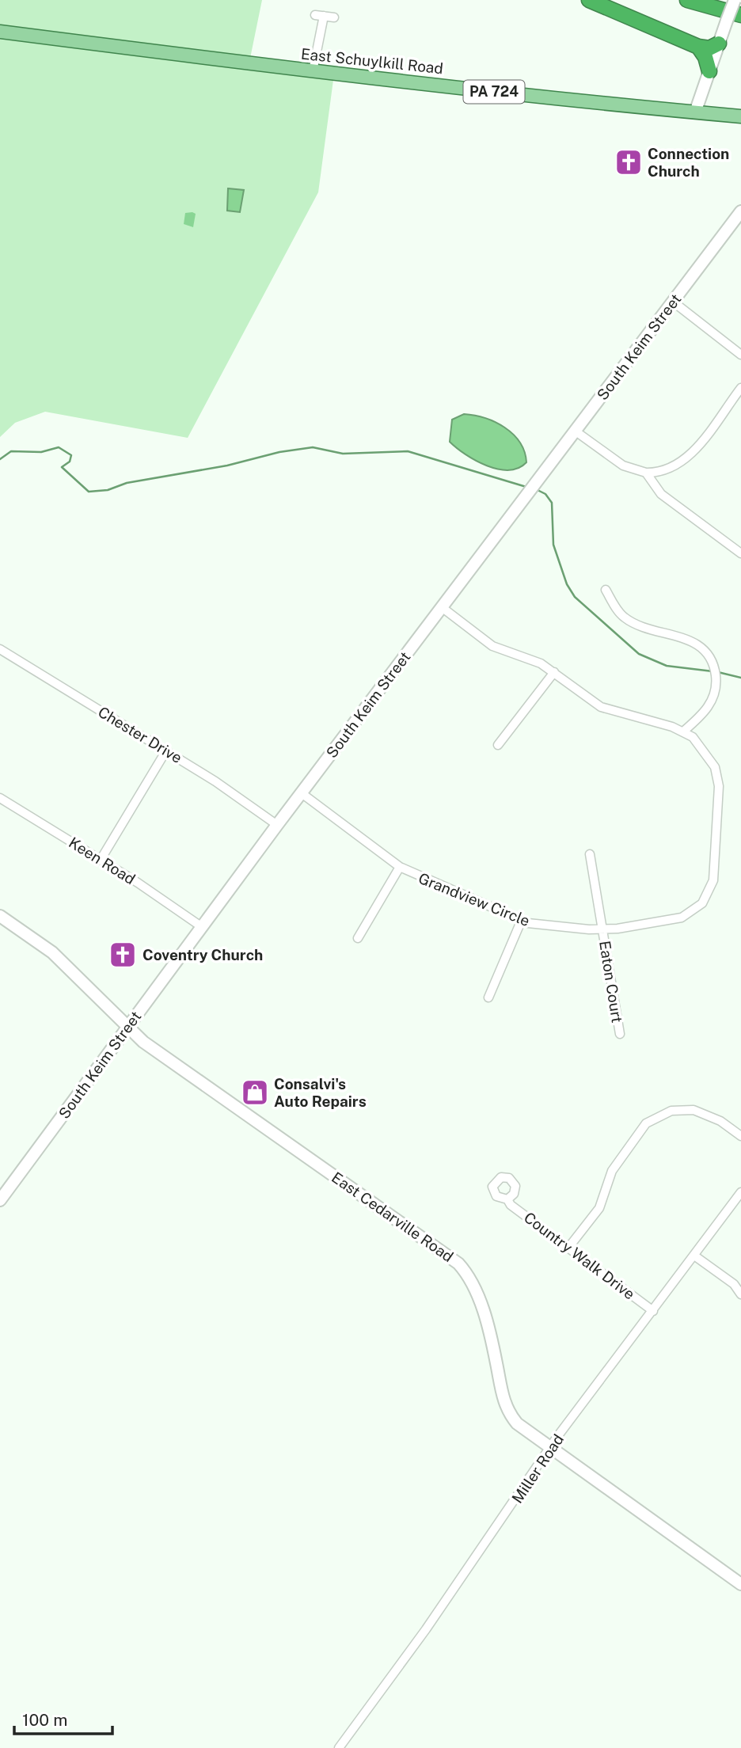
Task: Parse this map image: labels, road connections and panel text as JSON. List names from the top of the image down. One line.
{"streets":{"main road":["East Schuylkill Road","PA 724"],"street":["South Keim Street","Chester Drive","Keen Road","Grandview Circle","Eaton Court","East Cedarville Road","Country Walk Drive","Miller Road"]},"crossings":[["South Keim Street","Chester Drive"],["South Keim Street","Keen Road"],["South Keim Street","Grandview Circle"],["South Keim Street","East Cedarville Road"],["Grandview Circle","Eaton Court"],["East Cedarville Road","Miller Road"],["Country Walk Drive","Miller Road"]],"places":{"church":["Connection Church","Coventry Church"],"shop":["Consalvi's Auto Repairs"]},"scale_bar":"100 m"}
